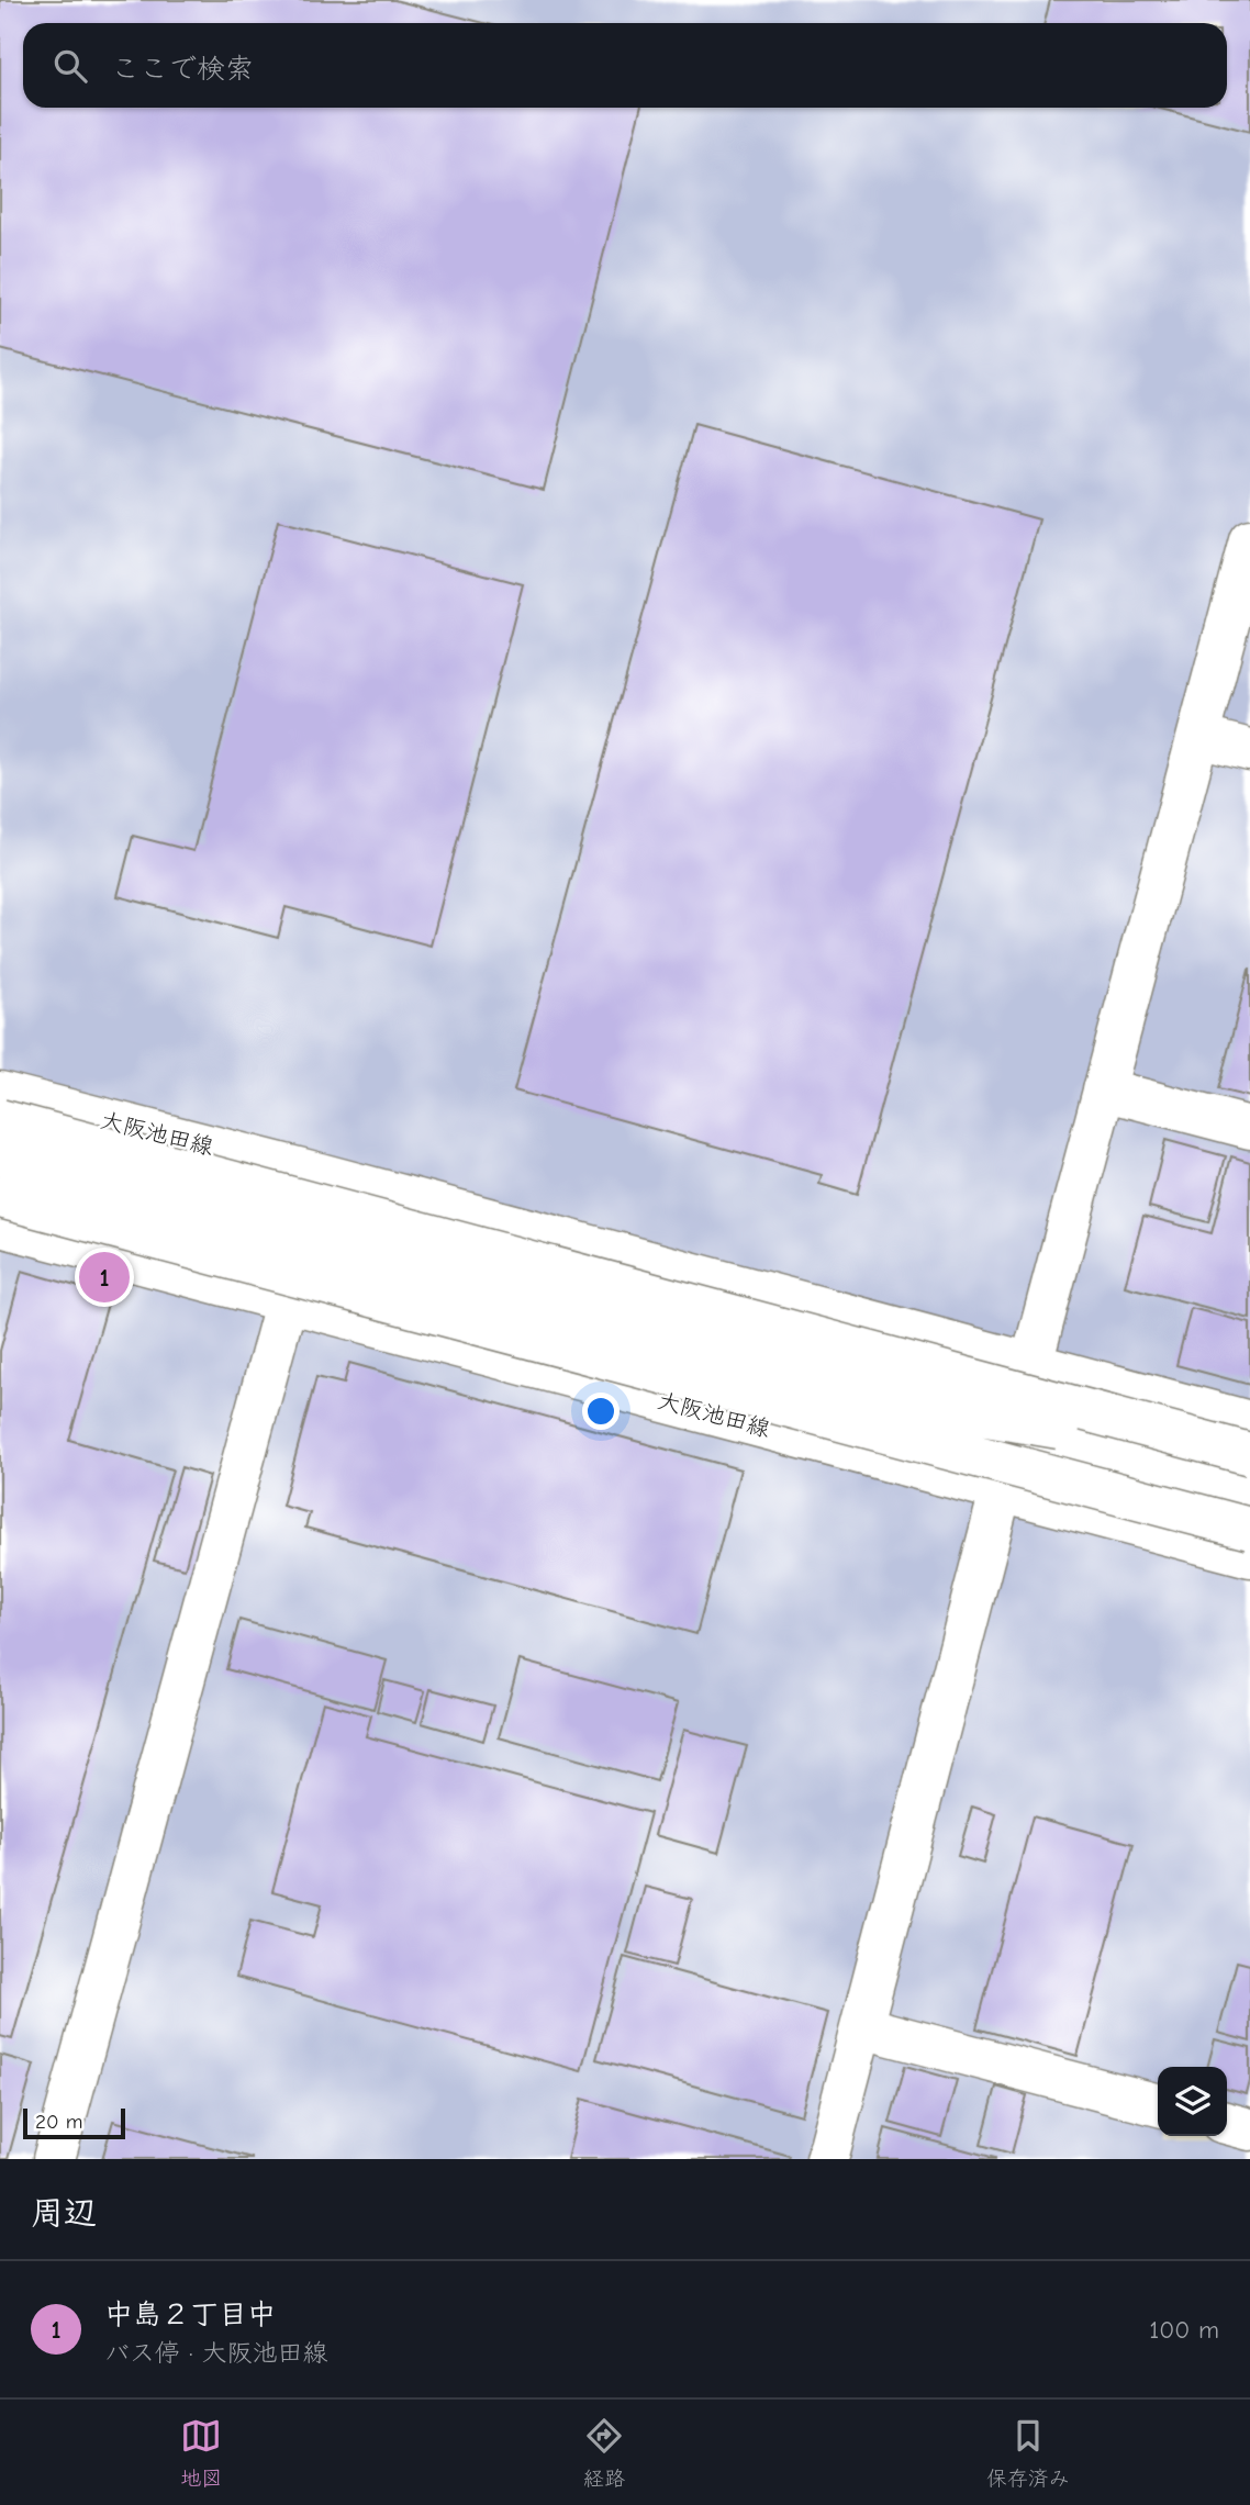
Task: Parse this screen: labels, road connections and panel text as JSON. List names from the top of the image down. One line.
{"streets":{"main road":["大阪池田線"]},"scale_bar":"20 m","page":{"search":"ここで検索","pins":"1","scale":"20 m","heading":"周辺","list":[{"mark":"1","name":"中島２丁目中","note":"バス停 · 大阪池田線","value":"100 m"}],"nav":["地図","経路","保存済み"]}}
